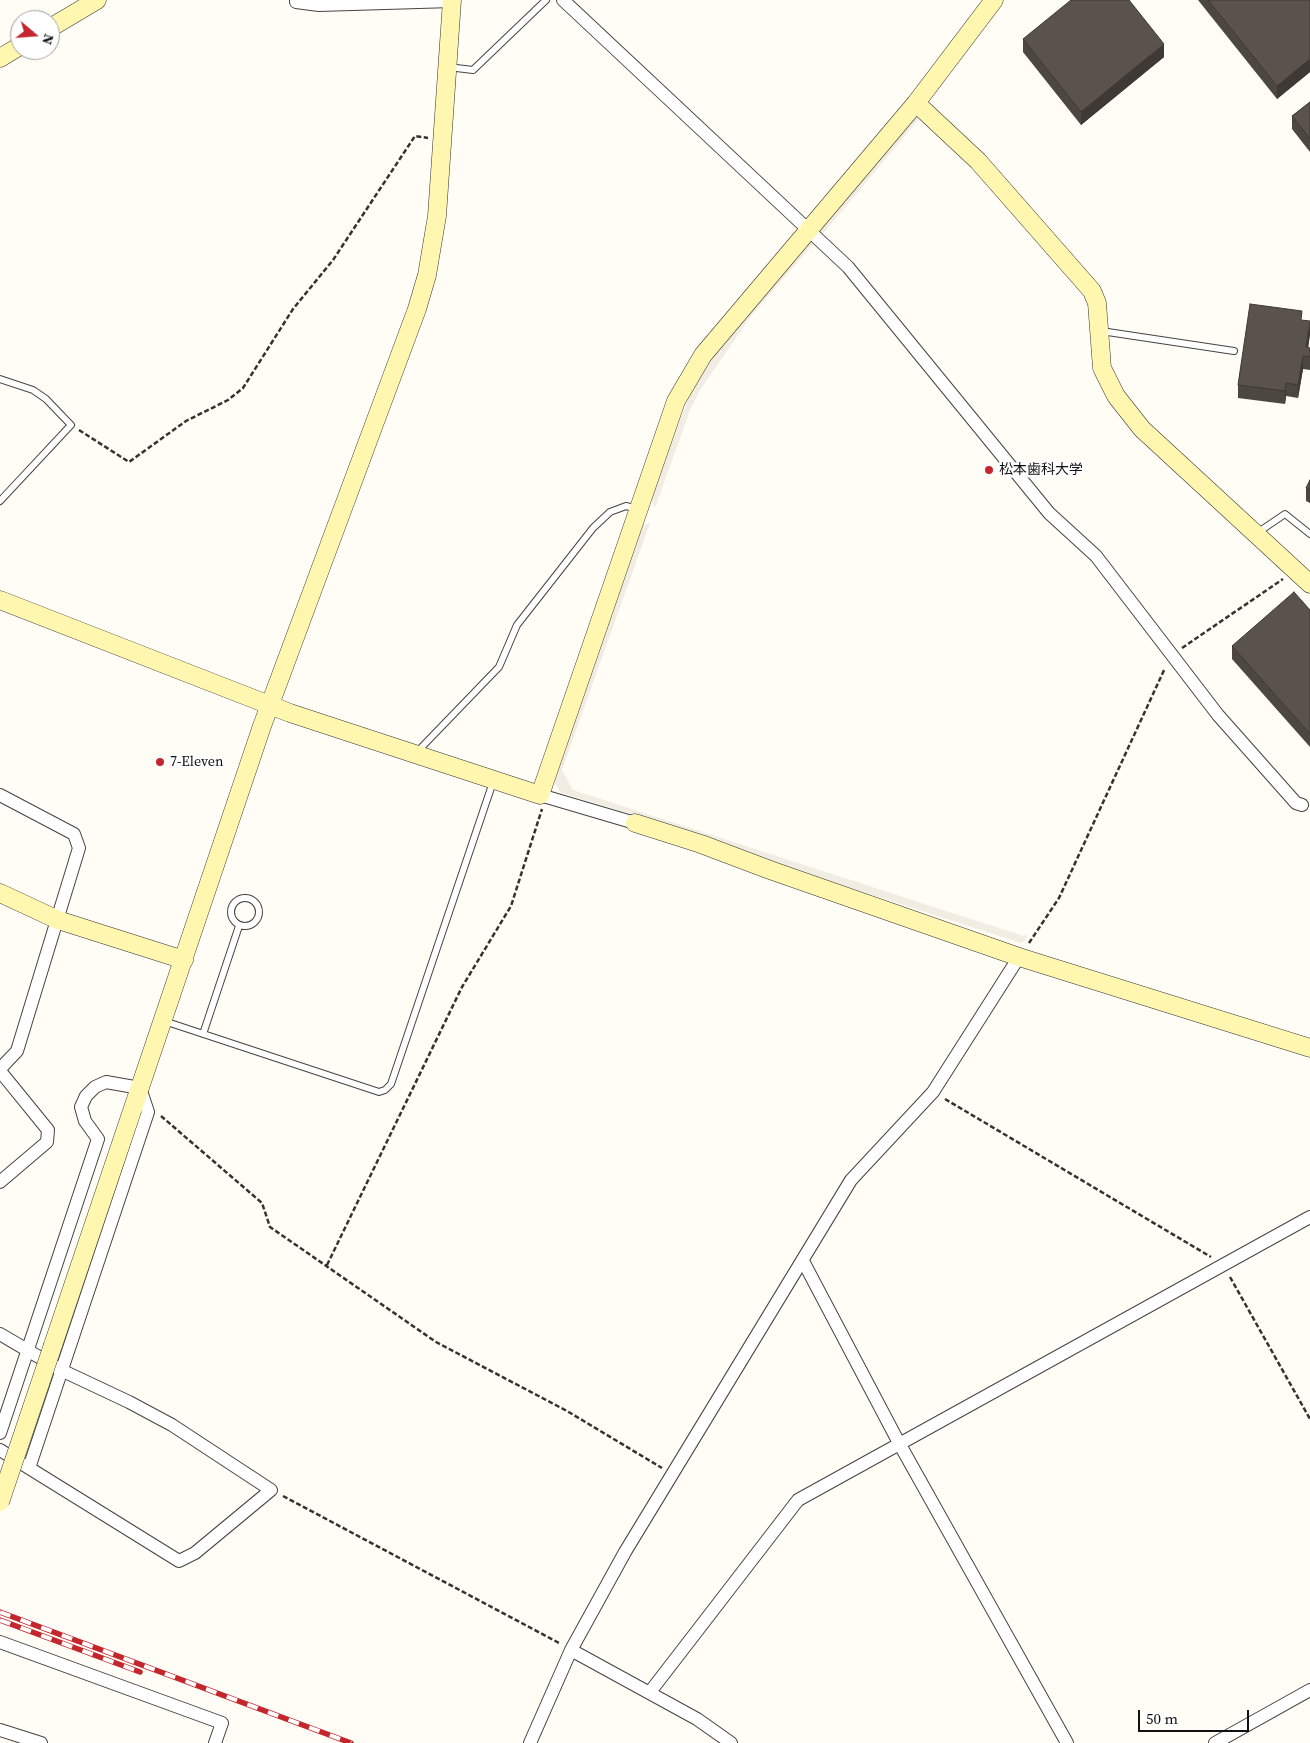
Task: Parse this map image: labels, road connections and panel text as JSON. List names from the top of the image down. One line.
{"places":["松本歯科大学","7-Eleven"],"scale_bar":"50 m","north":"right"}
